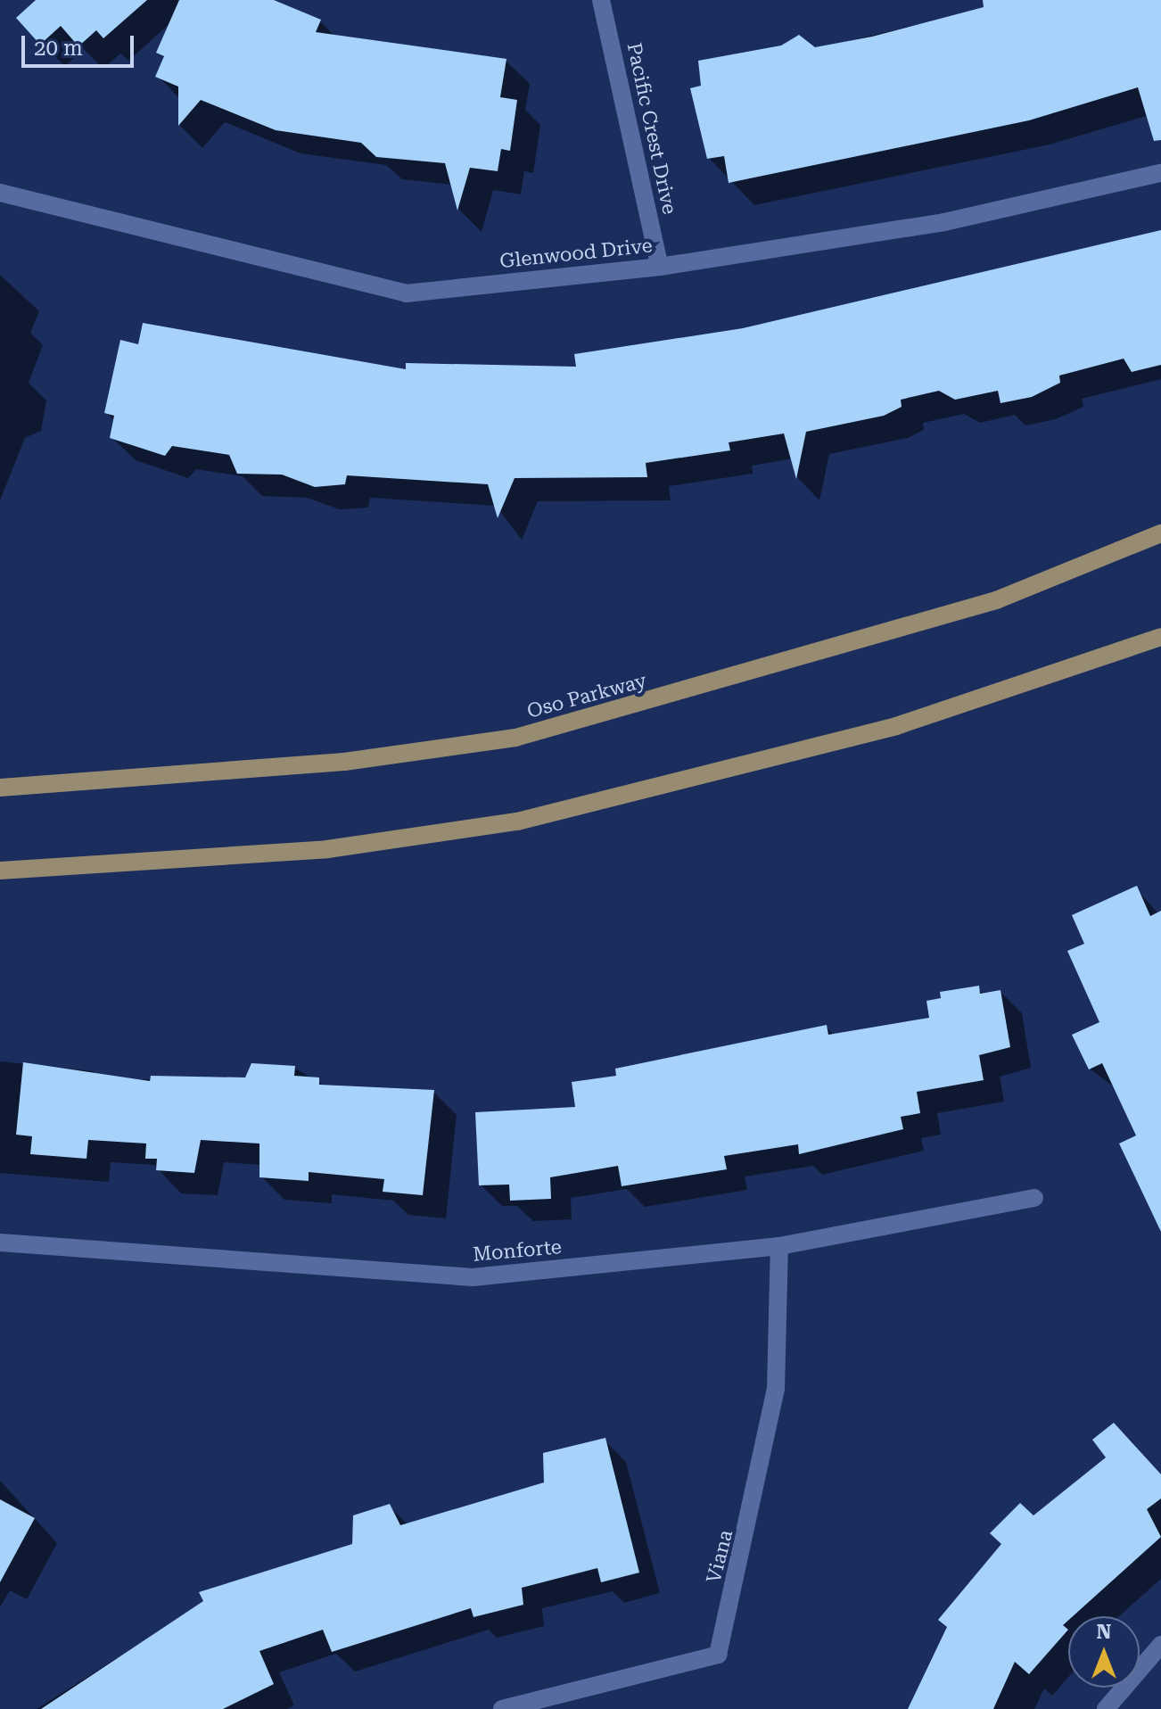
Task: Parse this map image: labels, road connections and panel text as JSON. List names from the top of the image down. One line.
{"streets":{"main road":["Oso Parkway"],"street":["Pacific Crest Drive","Glenwood Drive","Monforte","Viana"]},"crossings":[["Pacific Crest Drive","Glenwood Drive"],["Monforte","Viana"]],"scale_bar":"20 m","north":"top"}
